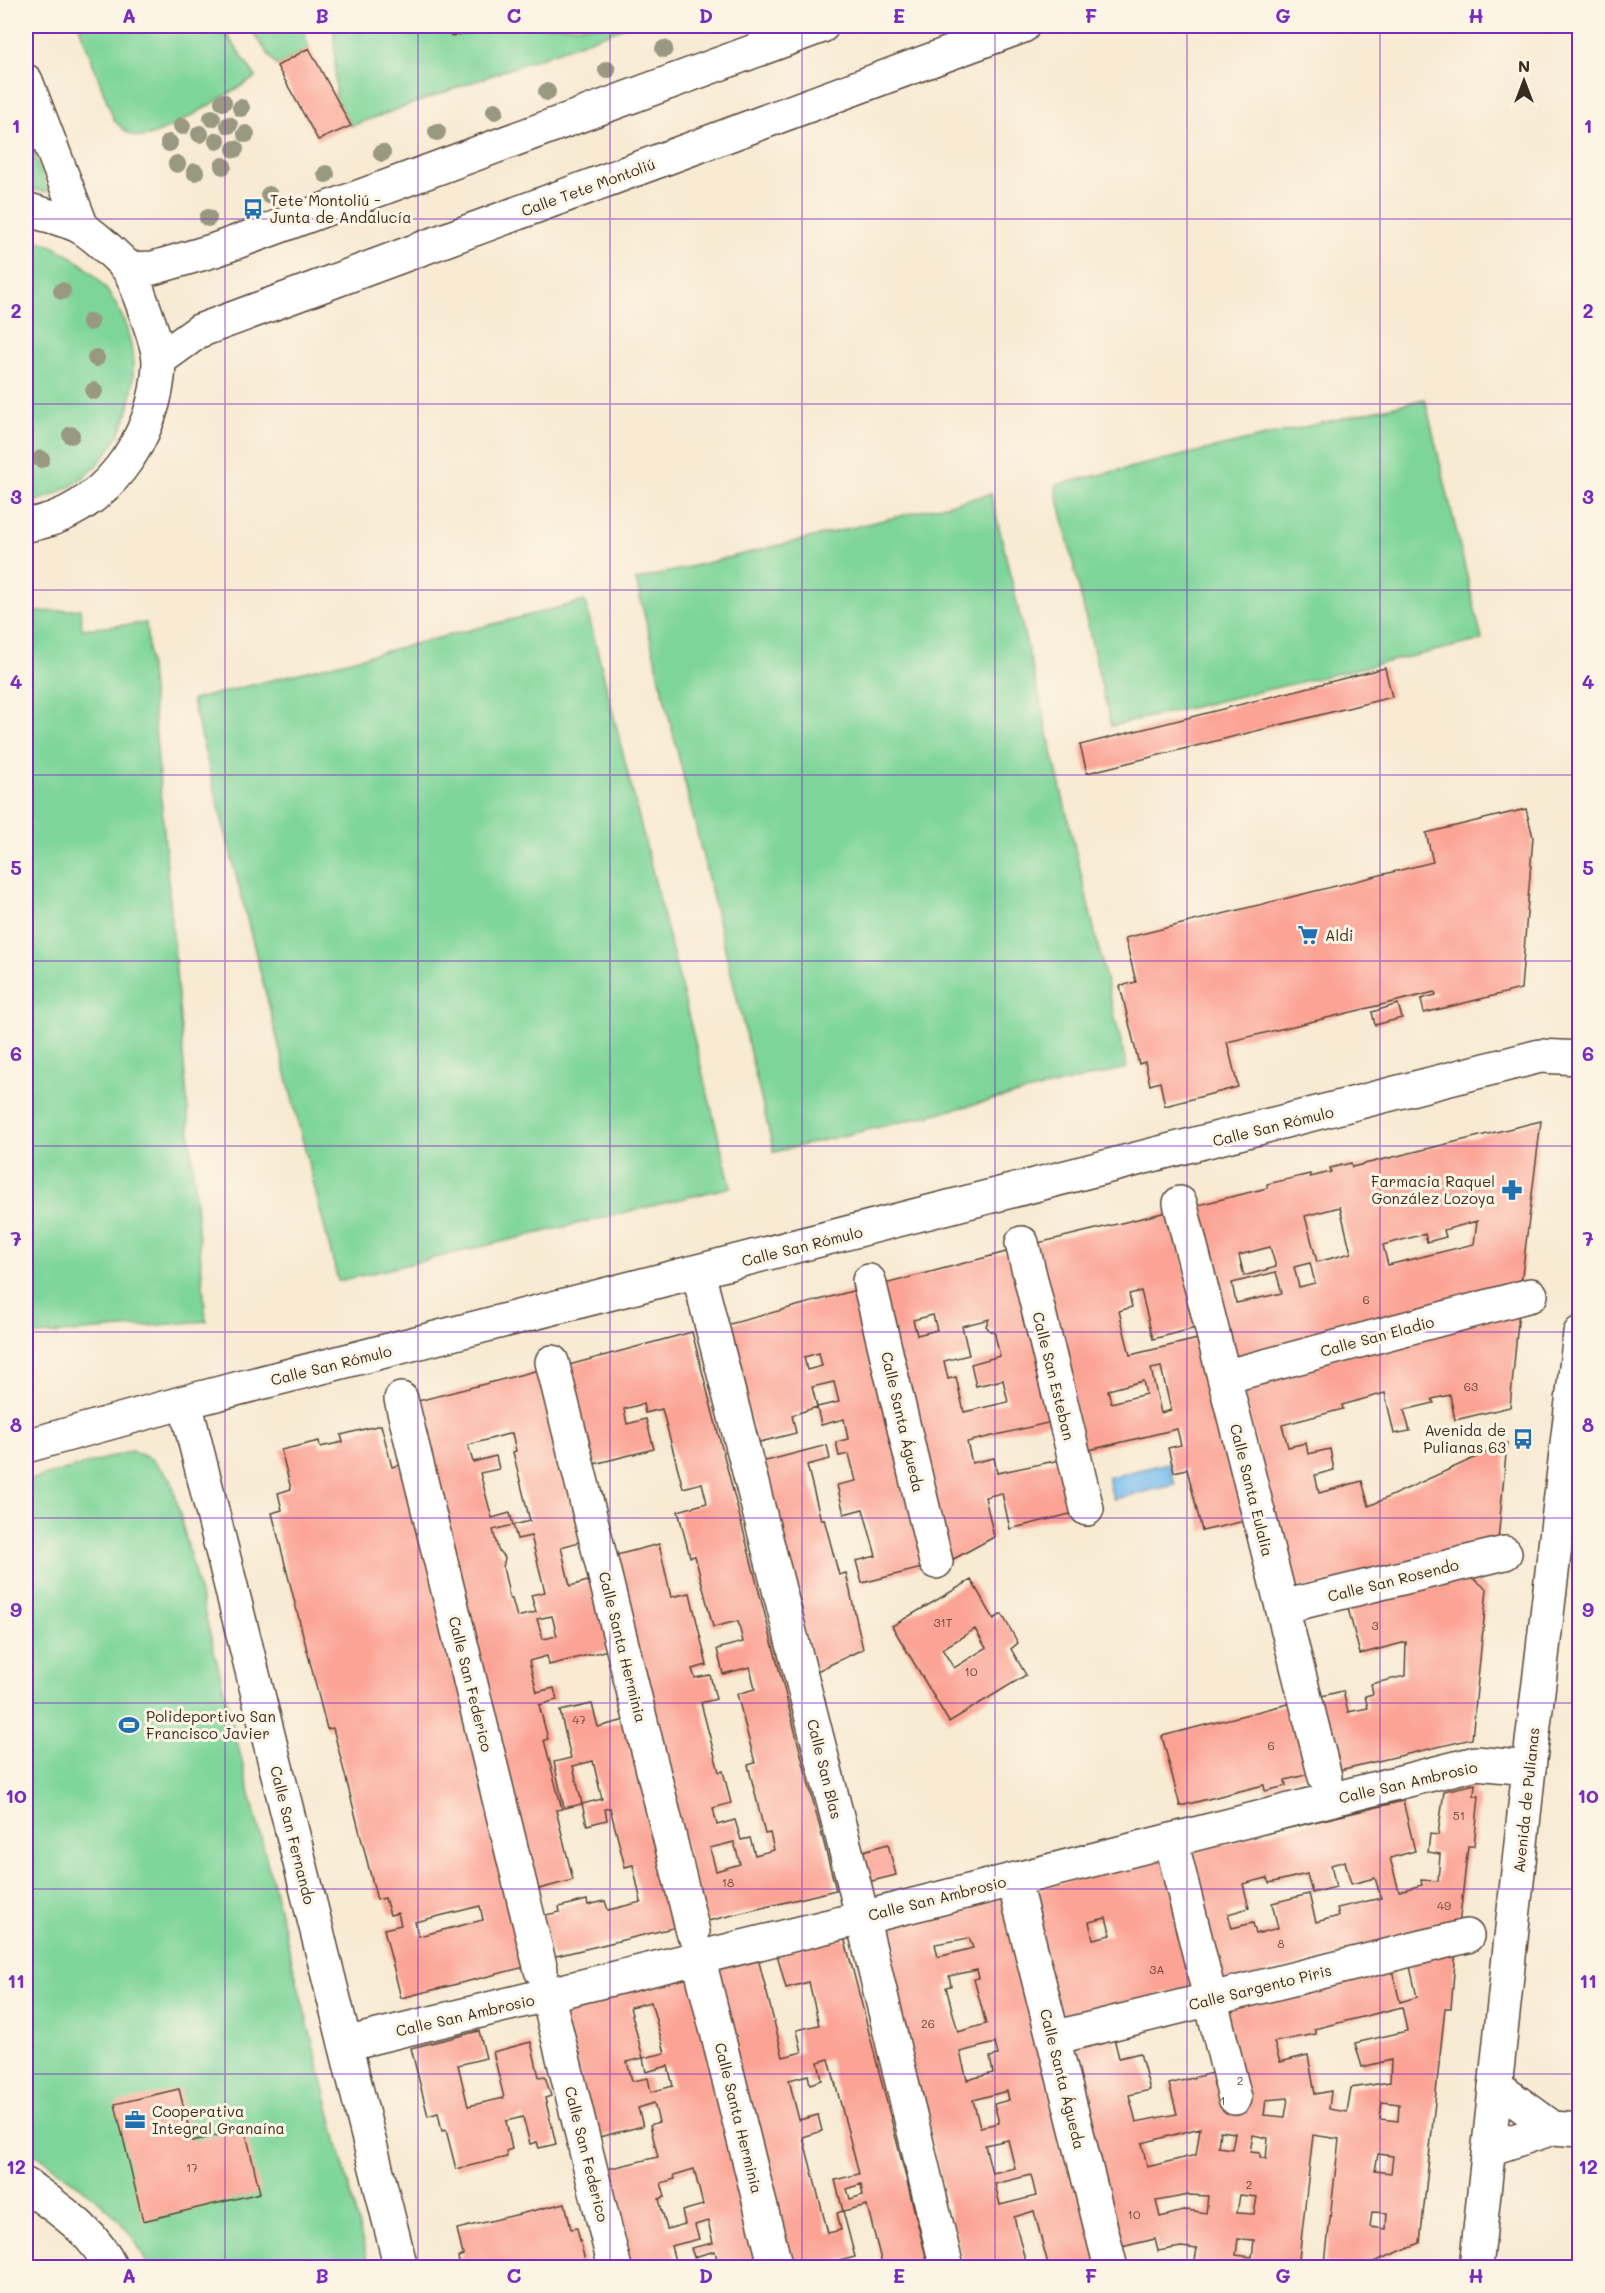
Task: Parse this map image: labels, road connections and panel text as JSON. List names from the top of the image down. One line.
{"streets":{"street":["Calle Tete Montoliú","Calle San Rómulo","Calle San Eladio","Calle San Esteban","Calle Santa Águeda","Calle Santa Eulalia","Calle San Rosendo","Calle Santa Herminia","Calle San Federico","Calle San Blas","Calle San Ambrosio","Avenida de Pulianas","Calle San Fernando","Calle Sargento Piris"]},"crossings":[["Calle San Rómulo","Calle San Blas"],["Calle San Rómulo","Calle San Fernando"],["Calle San Eladio","Calle Santa Eulalia"],["Calle Santa Águeda","Calle Sargento Piris"],["Calle Santa Eulalia","Calle San Rosendo"],["Calle San Blas","Calle San Ambrosio"],["Calle San Ambrosio","Avenida de Pulianas"],["Calle San Ambrosio","Calle San Fernando"]],"places":{"bus stop":["Tete Montoliú - Junta de Andalucía","Avenida de Pulianas 63"],"supermarket":["Aldi"],"pharmacy":["Farmacia Raquel González Lozoya"],"sports":["Polideportivo San Francisco Javier"],"office":["Cooperativa Integral Granaína"]},"house_numbers":["6","63","31T","3","10","47","6","51","18","49","8","3A","26","2","1","17","2","10"],"north":"top","grid":{"columns":["A","B","C","D","E","F","G","H"],"rows":["1","2","3","4","5","6","7","8","9","10","11","12"]}}
